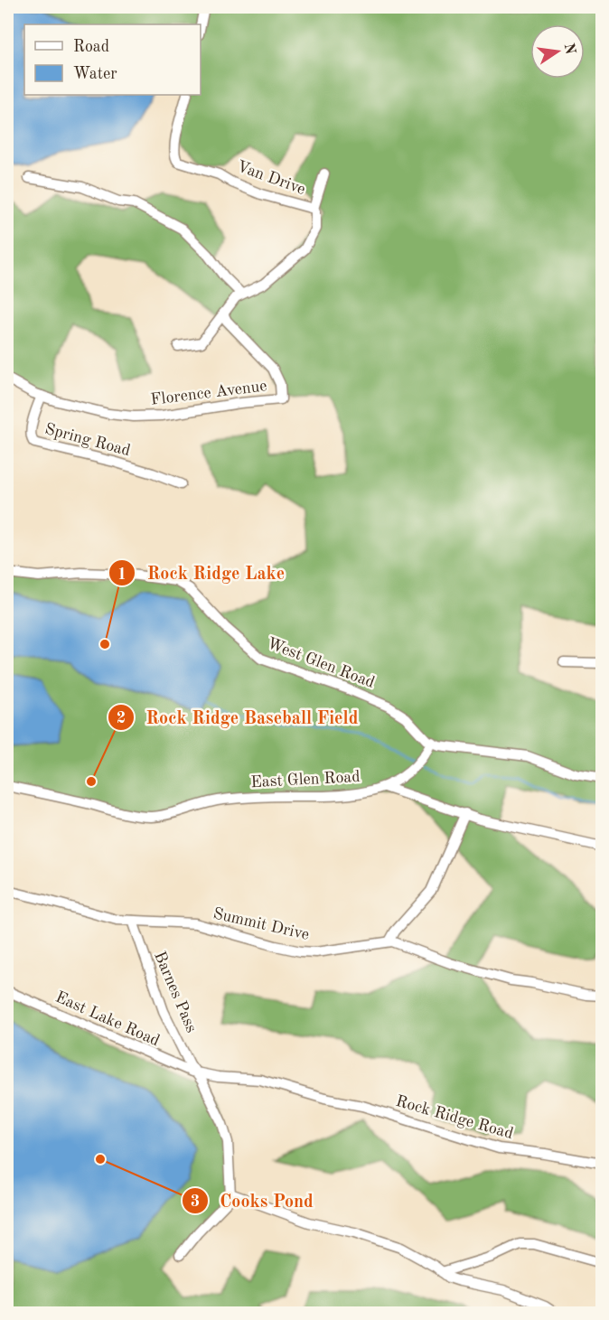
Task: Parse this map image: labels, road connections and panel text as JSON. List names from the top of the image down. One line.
{"streets":{"street":["Van Drive","Florence Avenue","Spring Road","West Glen Road","East Glen Road","Summit Drive","Barnes Pass","East Lake Road","Rock Ridge Road"]},"crossings":[["Van Drive","Florence Avenue"],["Florence Avenue","Spring Road"],["Summit Drive","Barnes Pass"],["Barnes Pass","East Lake Road"],["East Lake Road","Rock Ridge Road"]],"places":["Rock Ridge Lake","Rock Ridge Baseball Field","Cooks Pond"],"legend":["Road","Water"],"north":"right"}
